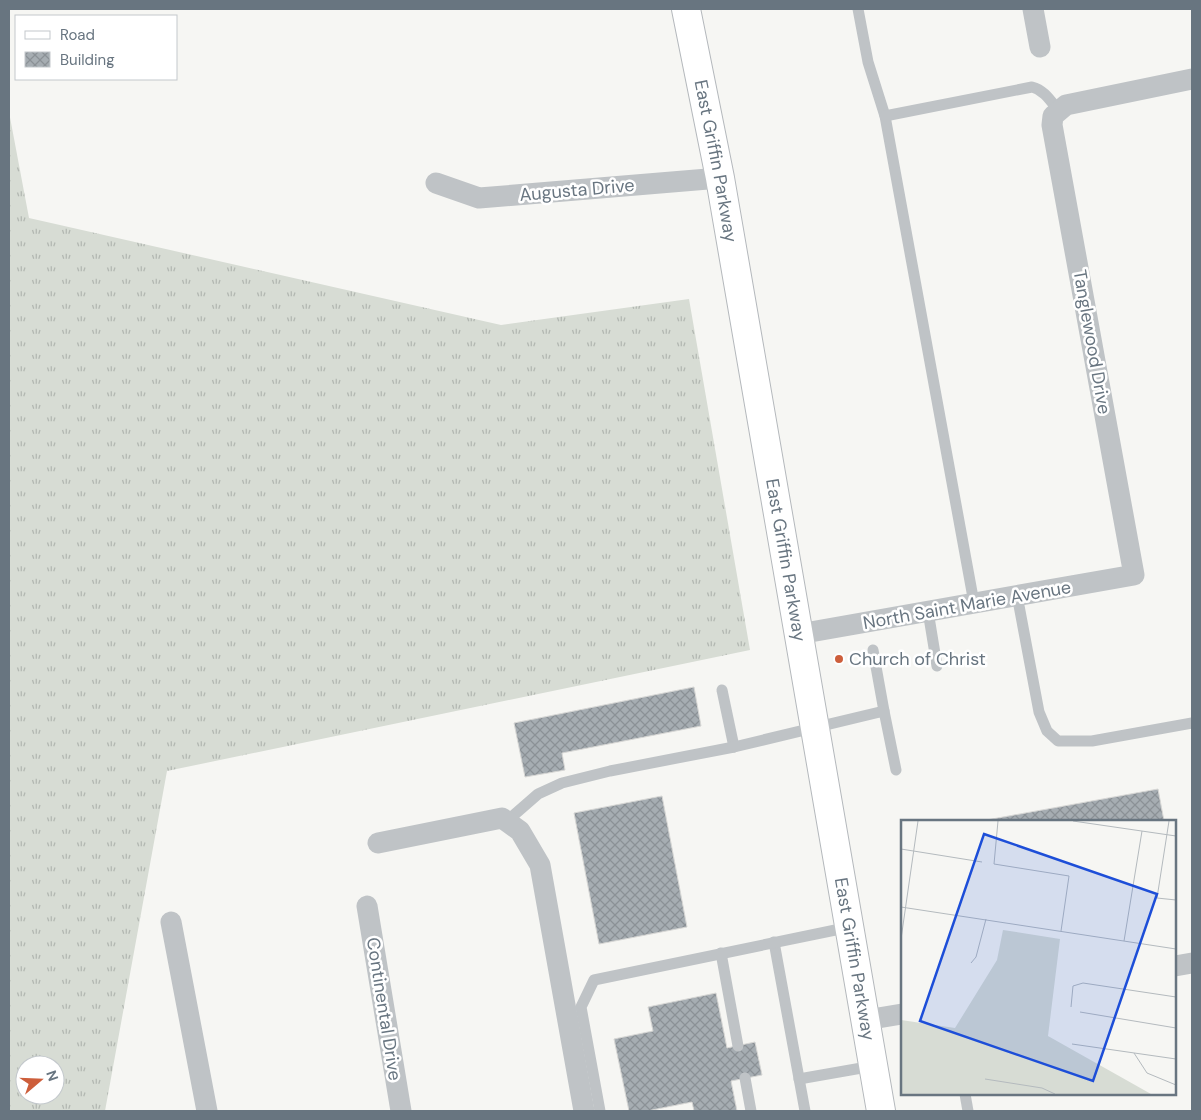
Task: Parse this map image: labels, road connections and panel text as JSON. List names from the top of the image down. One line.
{"streets":{"main road":["East Griffin Parkway"],"street":["Augusta Drive","Tanglewood Drive","North Saint Marie Avenue","Continental Drive"]},"crossings":[["East Griffin Parkway","Augusta Drive"],["East Griffin Parkway","North Saint Marie Avenue"],["Tanglewood Drive","North Saint Marie Avenue"]],"places":["Church of Christ"],"legend":["Road","Building"],"north":"right"}
